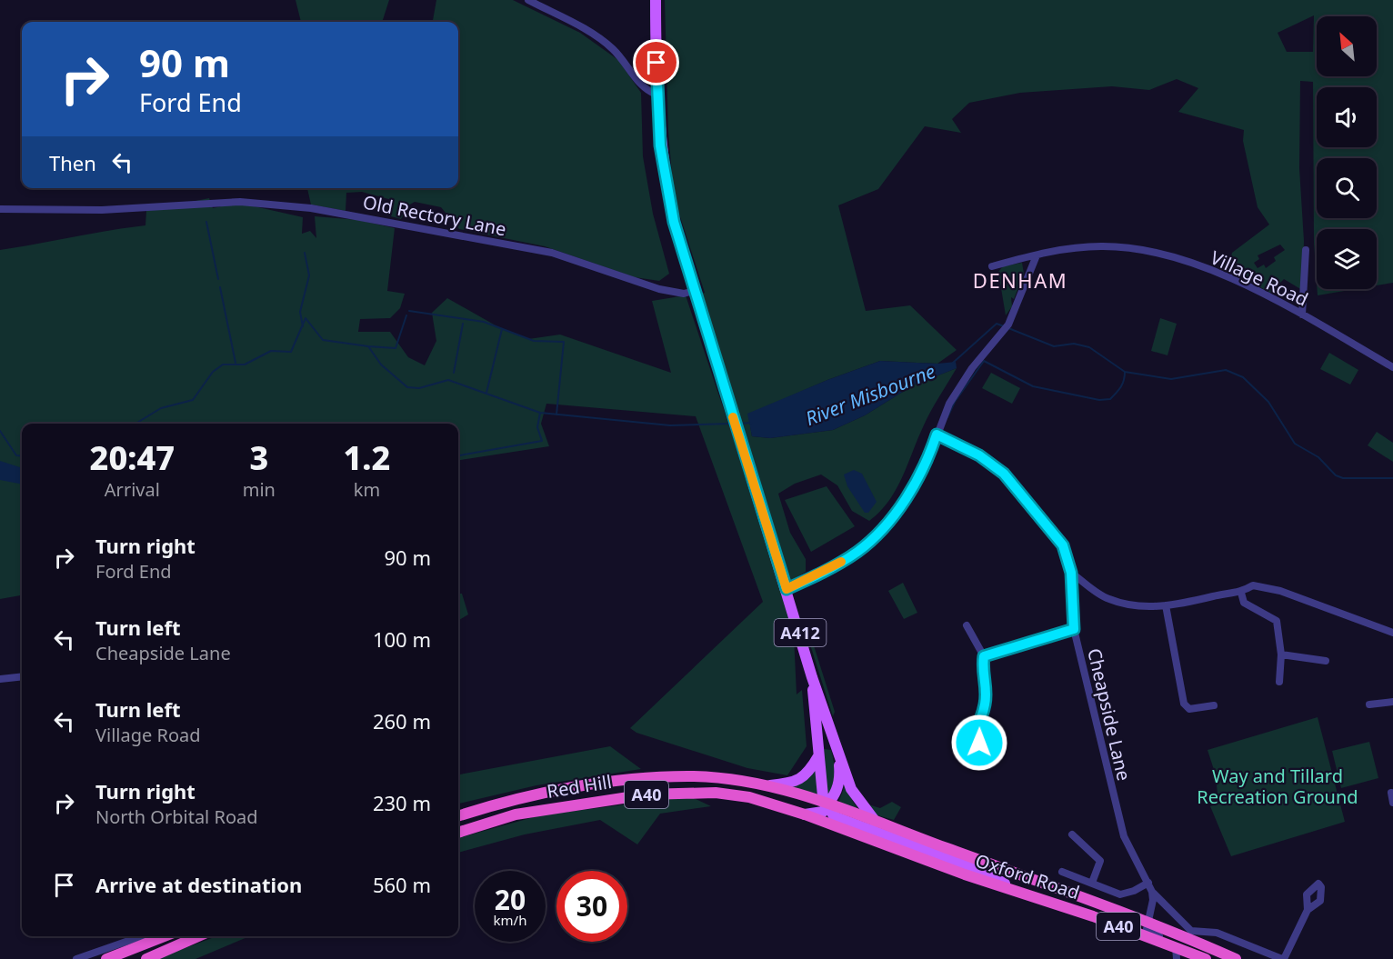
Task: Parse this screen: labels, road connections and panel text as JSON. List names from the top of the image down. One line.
{"streets":{"highway":["Red Hill","A40","Oxford Road"],"main road":["A412"],"street":["Old Rectory Lane","Village Road","Cheapside Lane"]},"crossings":[["Old Rectory Lane","A412"],["A412","Red Hill"],["A412","A40"],["Red Hill","A40"],["Red Hill","Oxford Road"],["A40","Oxford Road"]],"districts":["DENHAM"],"water":["River Misbourne"],"parks":["Way and Tillard Recreation Ground"],"north":"top left","page":{"turn":["90 m","Ford End"],"then":"Then","eta":["20:47","Arrival","3","min","1.2","km"],"list":[{"name":"Turn right","note":"Ford End","value":"90 m"},{"name":"Turn left","note":"Cheapside Lane","value":"100 m"},{"name":"Turn left","note":"Village Road","value":"260 m"},{"name":"Turn right","note":"North Orbital Road","value":"230 m"},{"name":"Arrive at destination","value":"560 m"}],"speed":"20 km/h","limit":"30"}}
